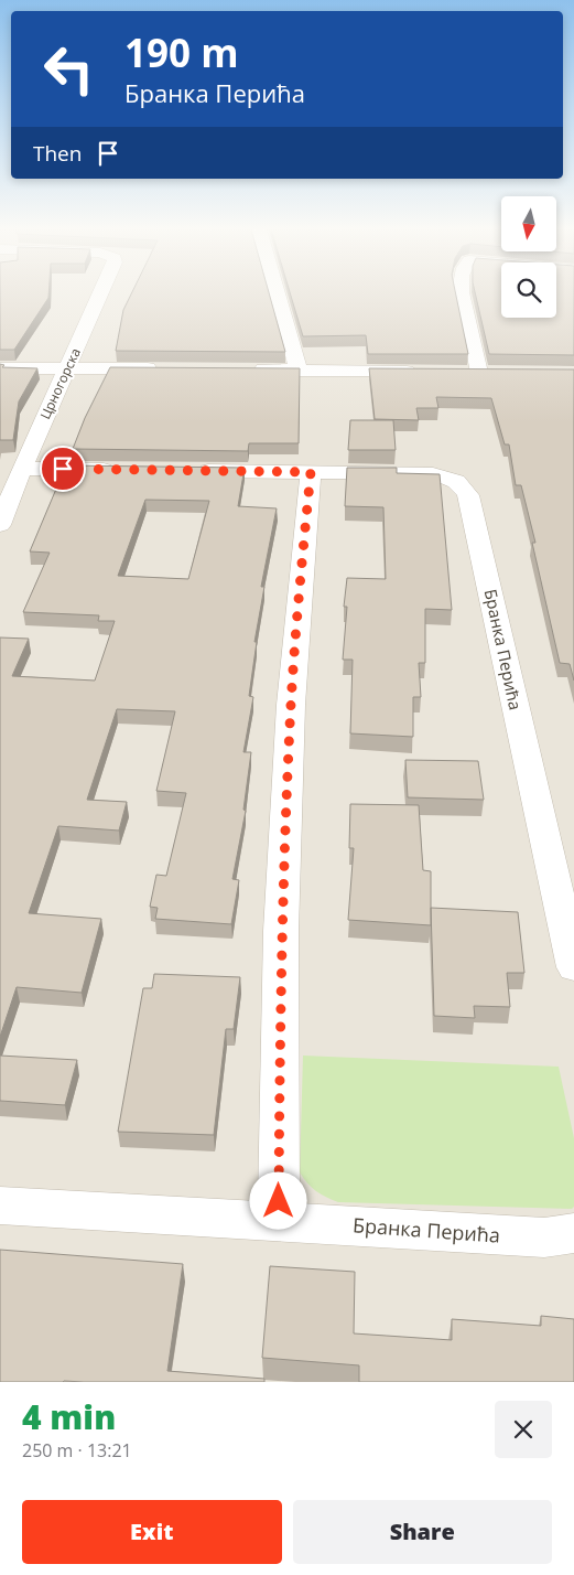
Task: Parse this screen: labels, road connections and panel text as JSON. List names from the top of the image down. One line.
{"streets":{"street":["Црногорска","Бранка Перића"]},"north":"bottom","page":{"turn":["190 m","Бранка Перића"],"then":"Then","heading":["4 min","250 m · 13:21"],"buttons":["Exit","Share"]}}
